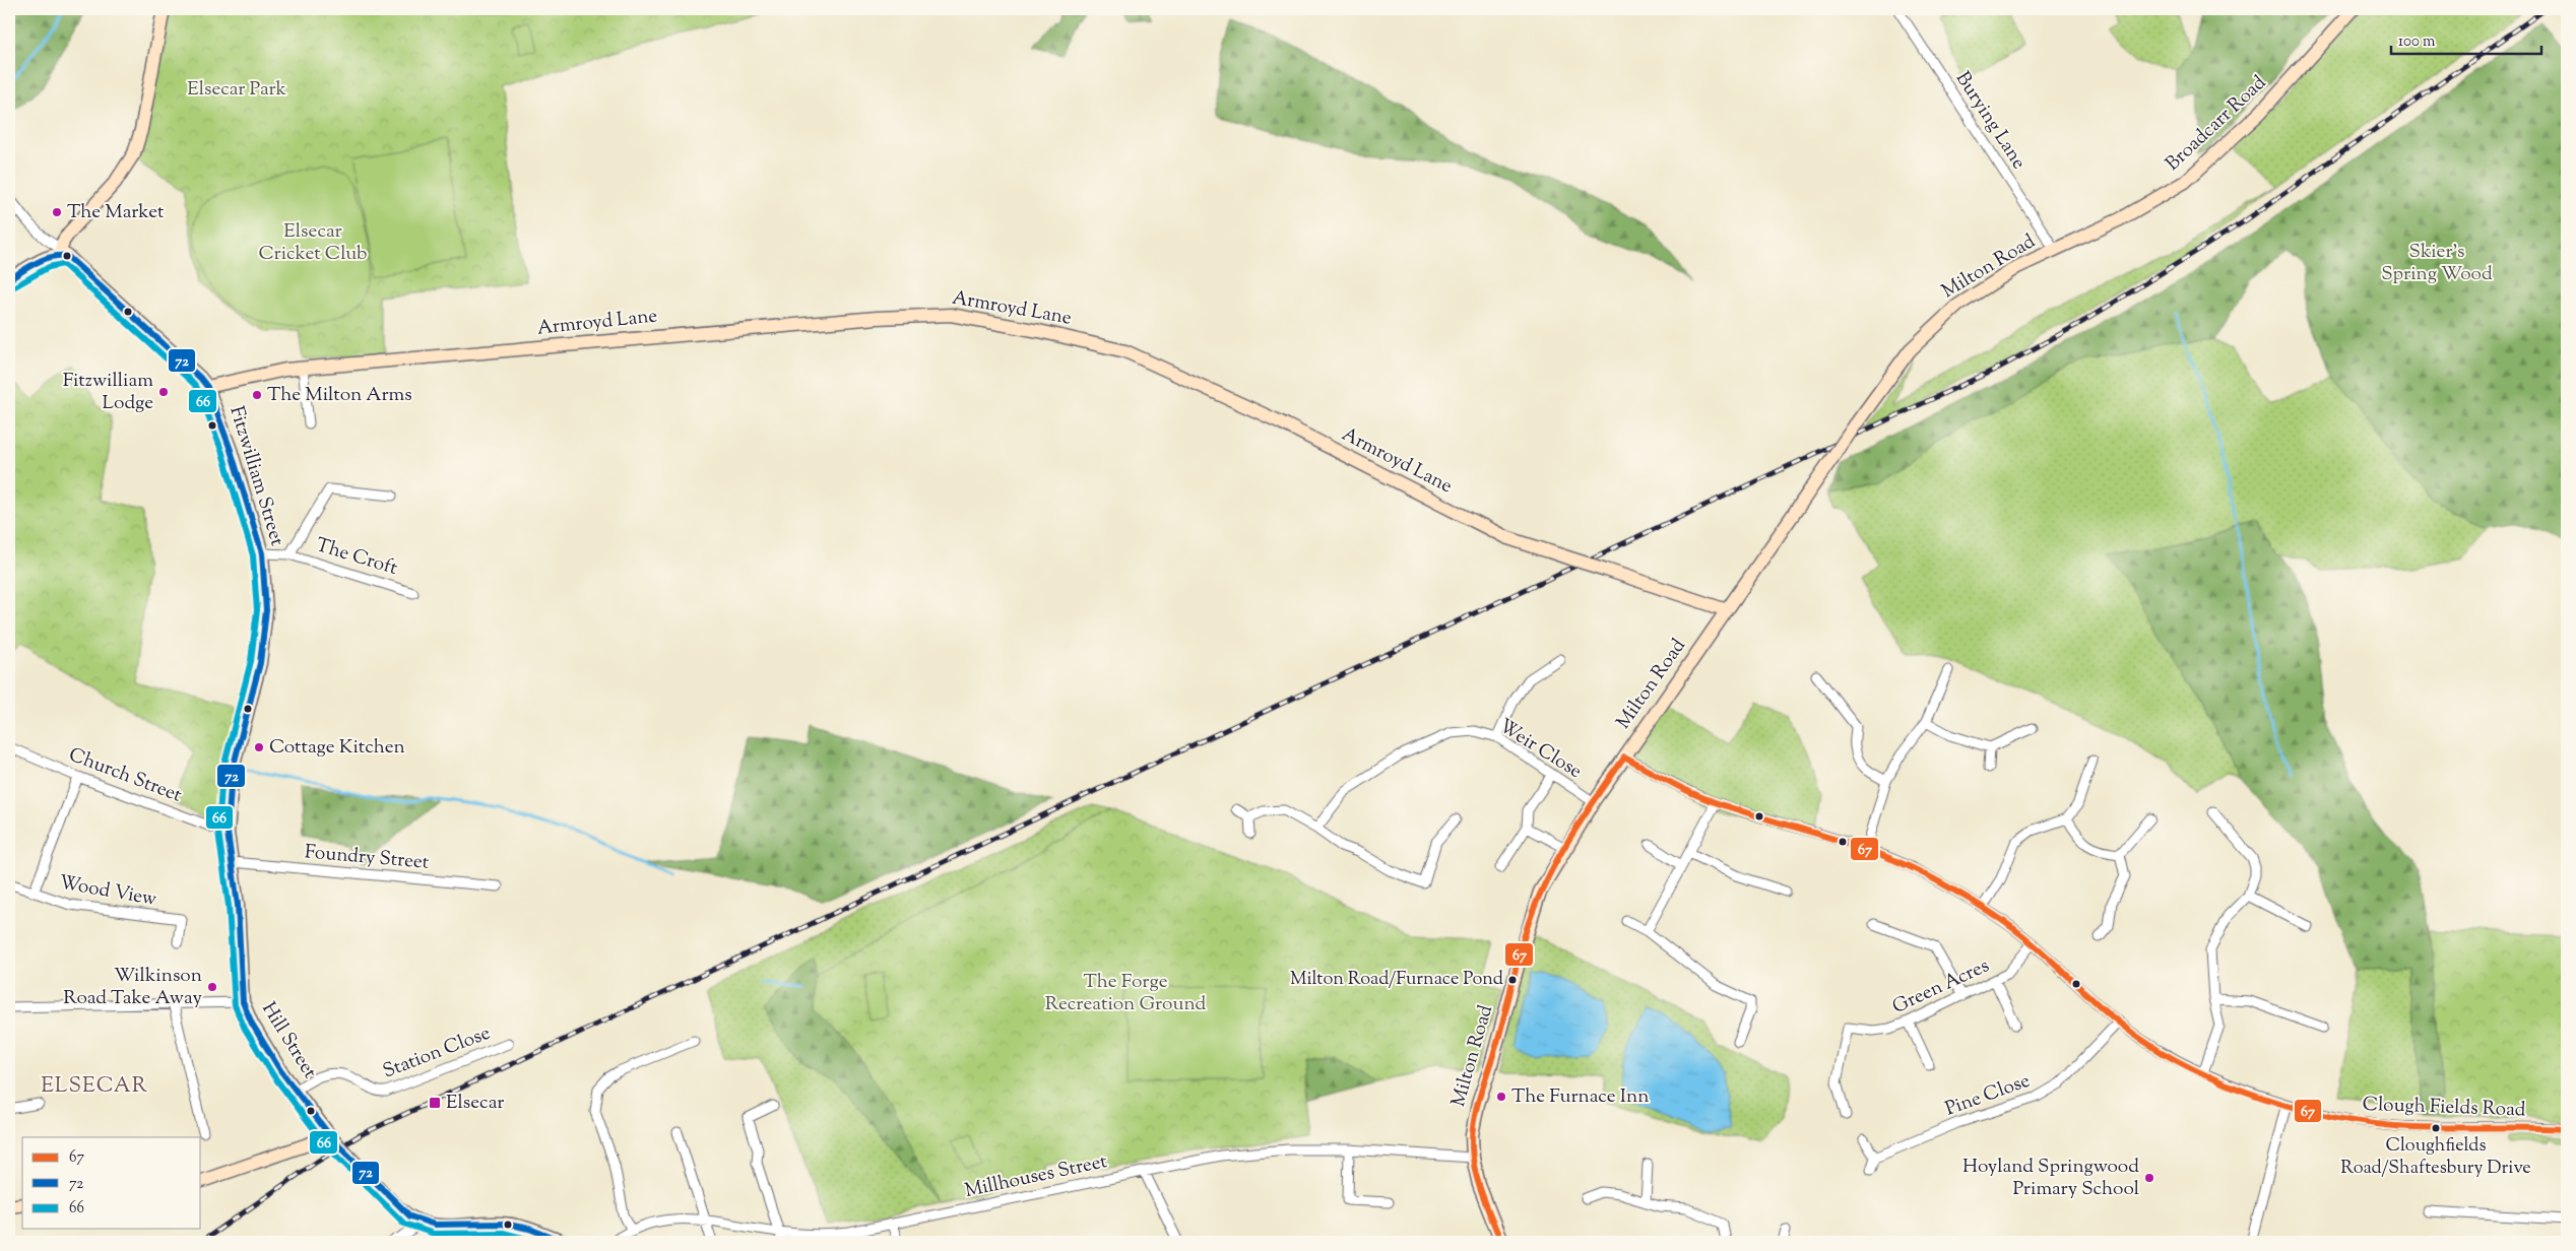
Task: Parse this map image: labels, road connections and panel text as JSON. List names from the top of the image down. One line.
{"streets":{"street":["Burying Lane","Broadcarr Road","Milton Road","Armroyd Lane","Fitzwilliam Street","The Croft","Weir Close","Church Street","Foundry Street","Wood View","Green Acres","Hill Street","Station Close","Pine Close","Clough Fields Road","Millhouses Street"]},"crossings":[["Burying Lane","Broadcarr Road"],["Burying Lane","Milton Road"],["Broadcarr Road","Milton Road"],["Milton Road","Armroyd Lane"],["Milton Road","Weir Close"],["Milton Road","Clough Fields Road"],["Milton Road","Millhouses Street"],["Armroyd Lane","Fitzwilliam Street"],["Fitzwilliam Street","The Croft"],["Fitzwilliam Street","Hill Street"],["Church Street","Hill Street"],["Foundry Street","Hill Street"],["Green Acres","Clough Fields Road"],["Hill Street","Station Close"],["Pine Close","Clough Fields Road"]],"districts":["ELSECAR"],"parks":["Elsecar Park","Elsecar Cricket Club","Skier's Spring Wood","The Forge Recreation Ground"],"places":{"other":["The Market","Fitzwilliam Lodge","The Milton Arms","Cottage Kitchen","Milton Road/Furnace Pond","Wilkinson Road Take Away","The Furnace Inn","Cloughfields Road/Shaftesbury Drive","Hoyland Springwood Primary School"],"transit":["Elsecar"]},"lines":["transit line 72","transit line 66","transit line 67"],"legend":["67","72","66"],"scale_bar":"100 m"}
